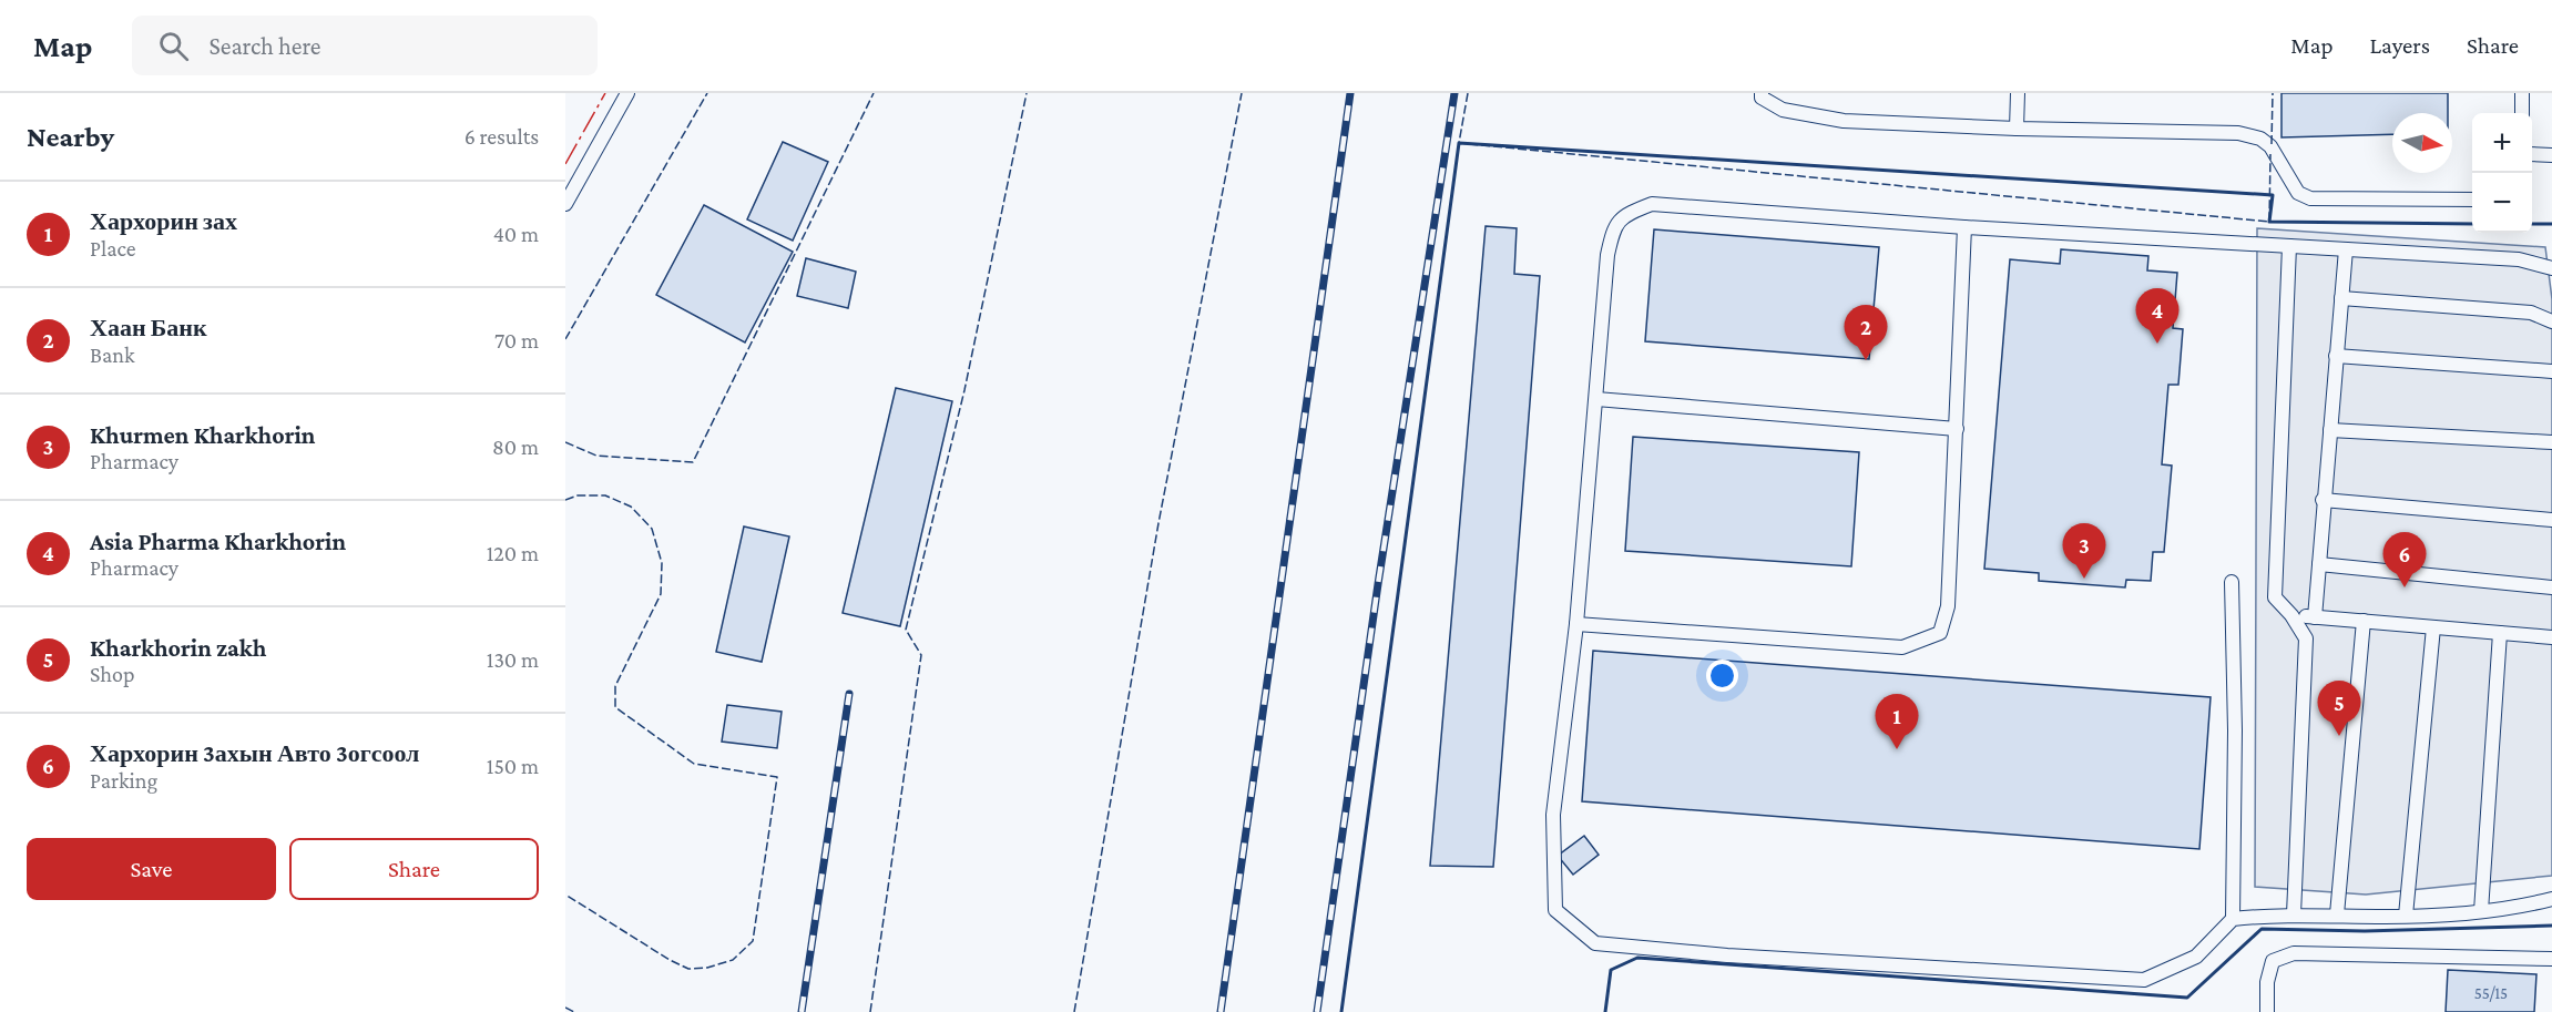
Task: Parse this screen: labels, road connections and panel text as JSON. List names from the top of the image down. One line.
{"house_numbers":["55/15"],"north":"right","page":{"header":"Map","search":"Search here","nav":["Map","Layers","Share"],"heading":["Nearby","6 results"],"map_buttons":["+","−"],"list":[{"mark":"1","name":"Хархорин зах","note":"Place","value":"40 m"},{"mark":"2","name":"Хаан Банк","note":"Bank","value":"70 m"},{"mark":"3","name":"Khurmen Kharkhorin","note":"Pharmacy","value":"80 m"},{"mark":"4","name":"Asia Pharma Kharkhorin","note":"Pharmacy","value":"120 m"},{"mark":"5","name":"Kharkhorin zakh","note":"Shop","value":"130 m"},{"mark":"6","name":"Хархорин 3ахын Авто 3огсоол","note":"Parking","value":"150 m"}],"pins":["4","2","3","6","5","1"],"buttons":["Save","Share"]}}
